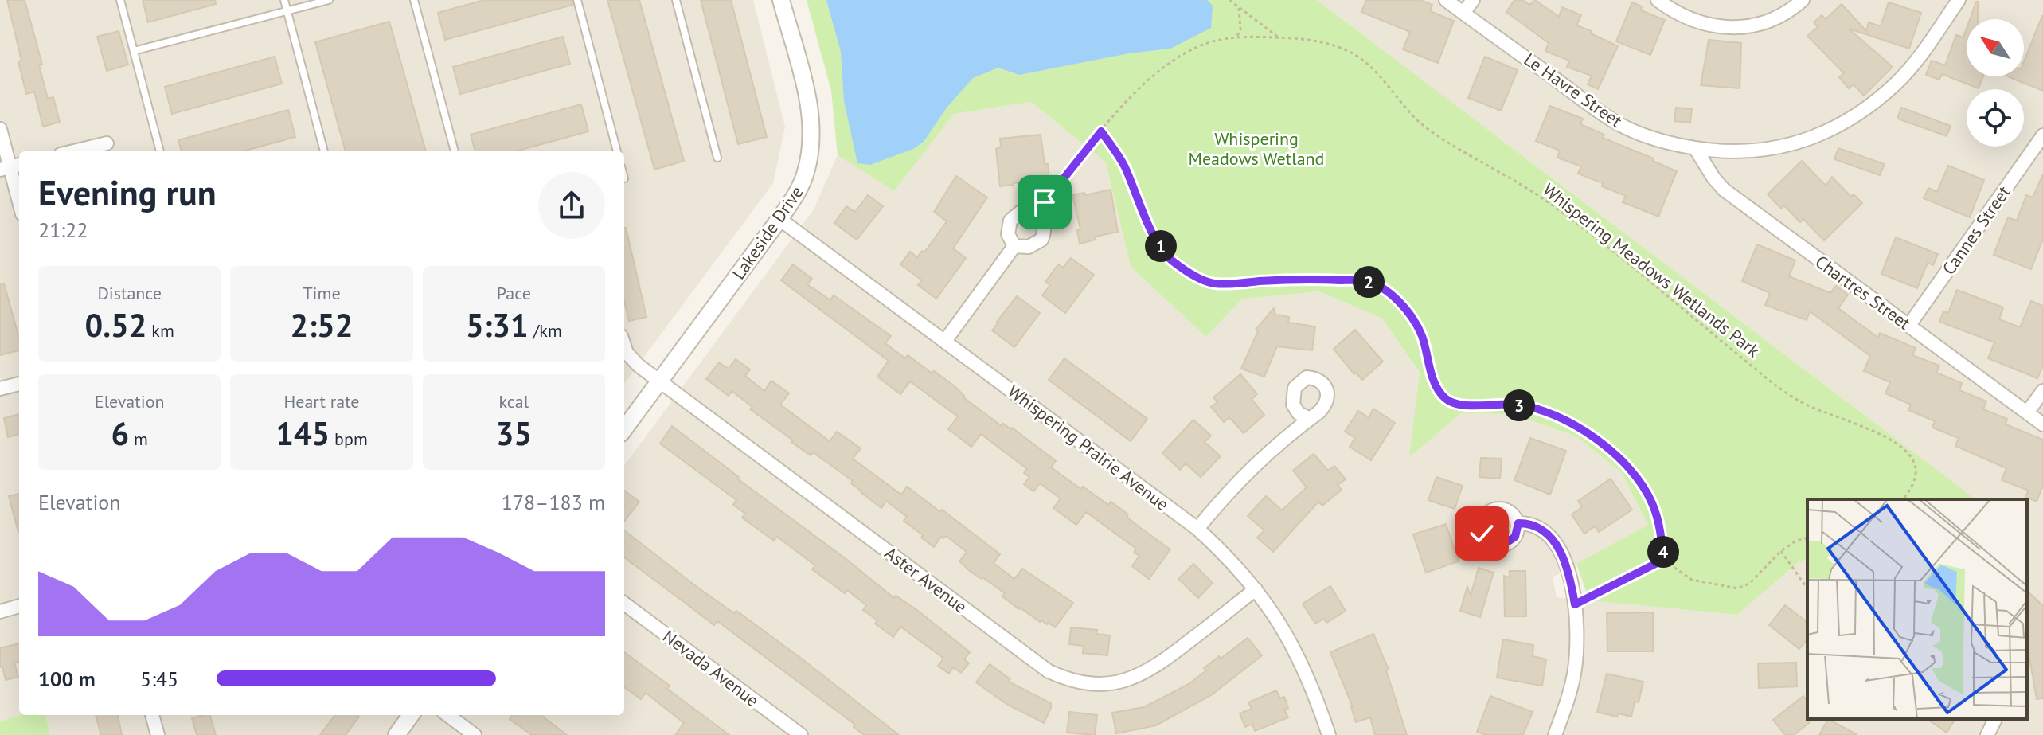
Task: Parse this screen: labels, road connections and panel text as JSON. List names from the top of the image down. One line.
{"streets":{"street":["Le Havre Street","Cannes Street","Lakeside Drive","Chartres Street","Whispering Prairie Avenue","Aster Avenue","Nevada Avenue"],"path":["Whispering Meadows Wetlands Park"]},"crossings":[["Le Havre Street","Chartres Street"],["Cannes Street","Chartres Street"],["Lakeside Drive","Whispering Prairie Avenue"],["Lakeside Drive","Aster Avenue"],["Whispering Prairie Avenue","Aster Avenue"]],"parks":["Whispering Meadows Wetland"],"north":"top left","page":{"heading":["Evening run","21:22"],"pins":["1","2","3","4"],"stats":[["Distance","0.52 km"],["Time","2:52"],["Pace","5:31 /km"],["Elevation","6 m"],["Heart rate","145 bpm"],["kcal","35"]],"chart":["Elevation","178–183 m"],"list":[{"name":"100 m","note":"5:45"}]}}
